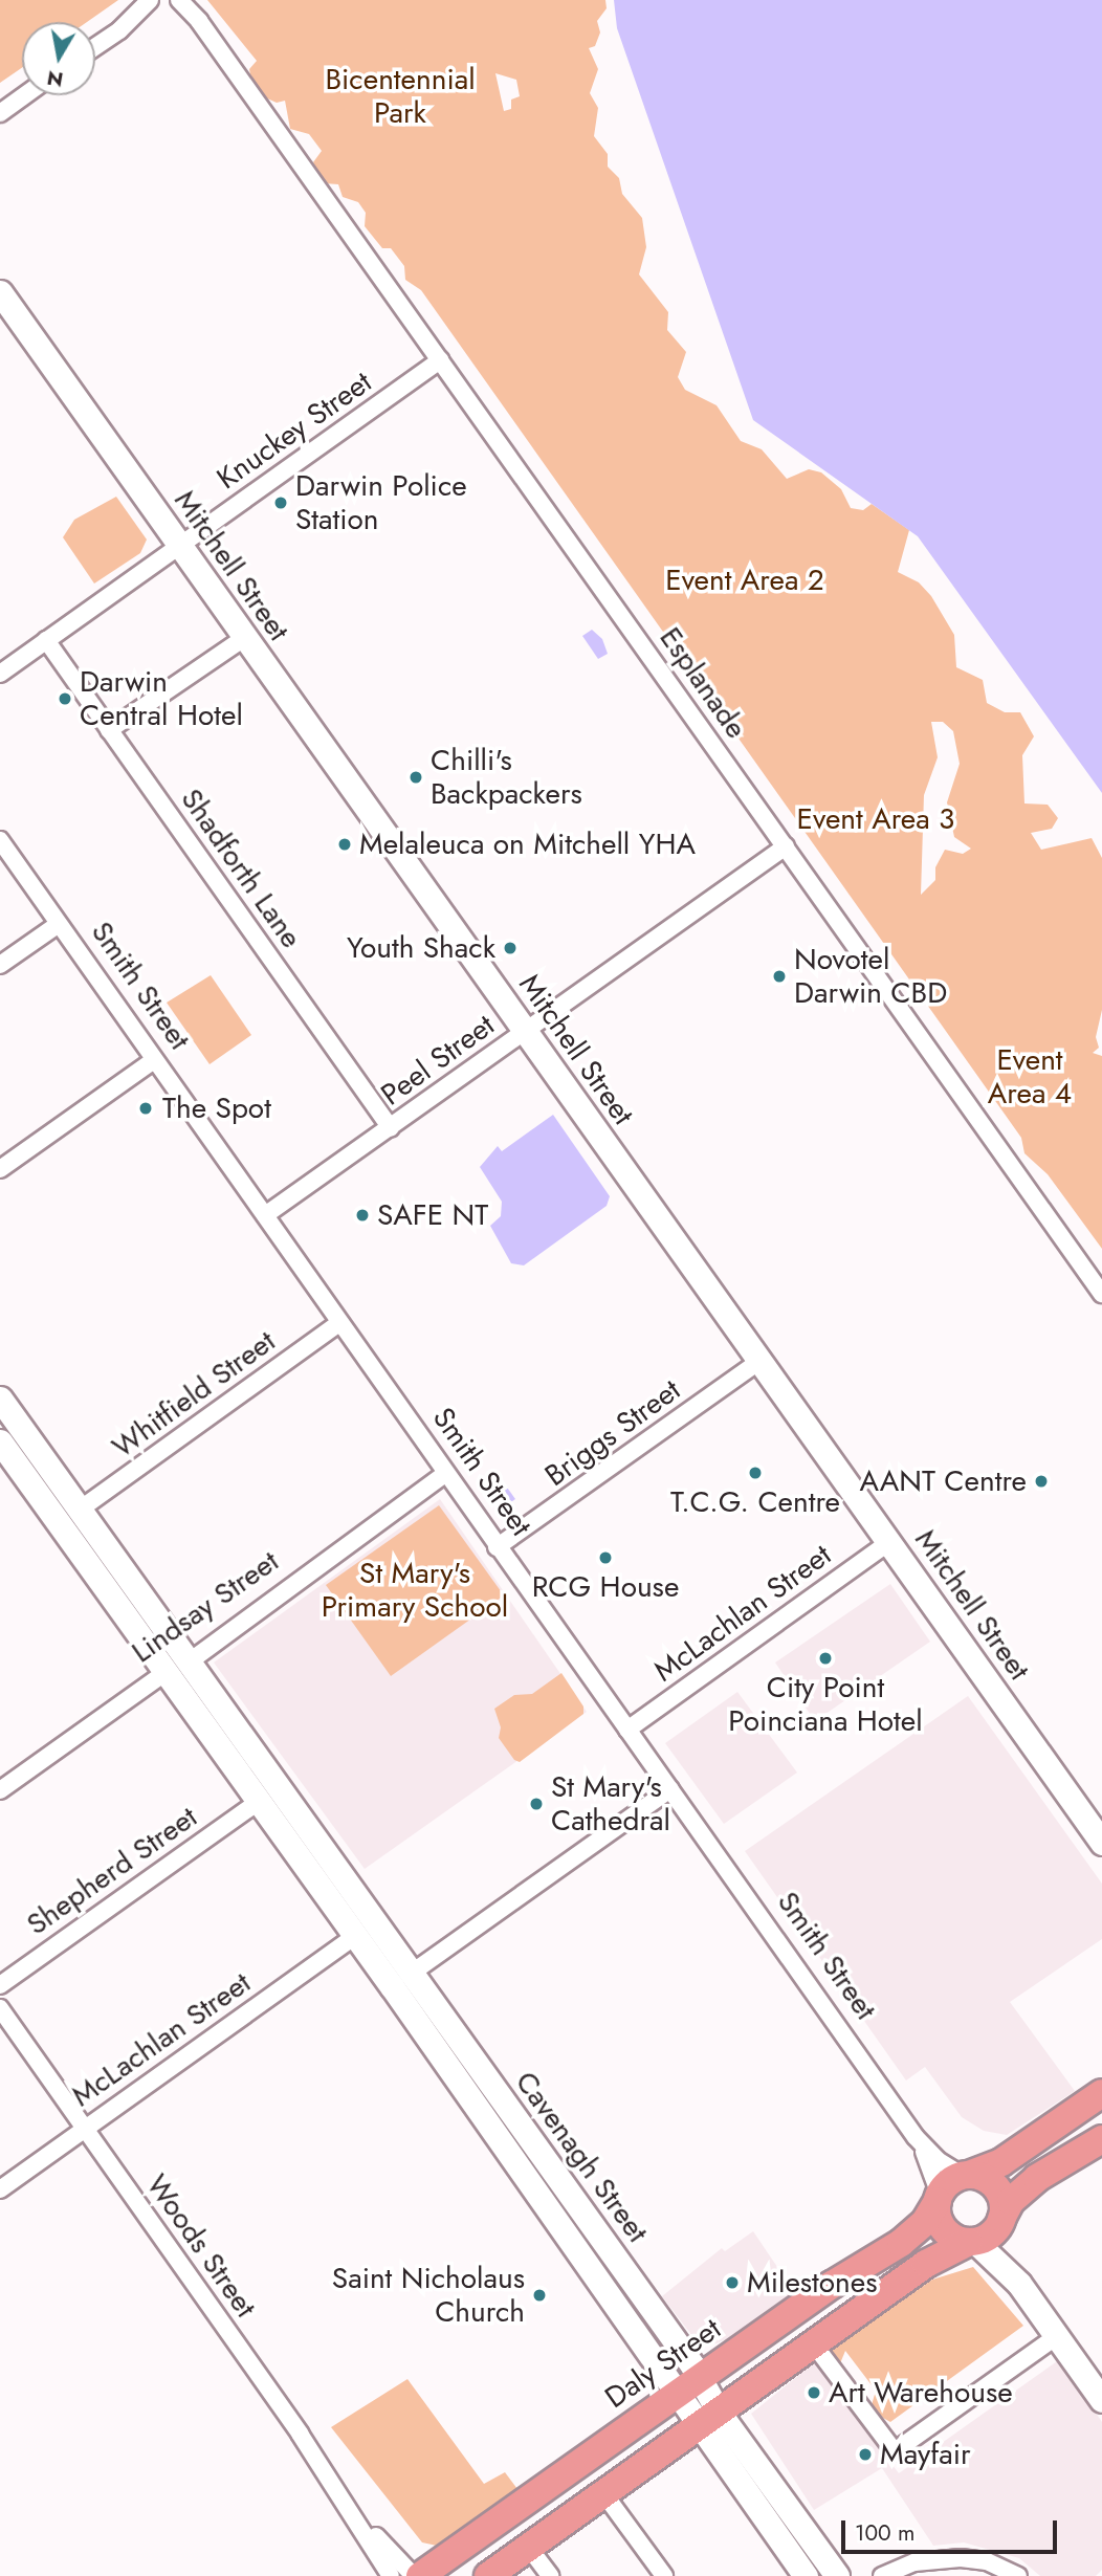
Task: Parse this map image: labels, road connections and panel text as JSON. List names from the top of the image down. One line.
{"streets":{"main road":["Daly Street"],"street":["Knuckey Street","Mitchell Street","Esplanade","Shadforth Lane","Smith Street","Peel Street","Whitfield Street","Briggs Street","Lindsay Street","McLachlan Street","Shepherd Street","Cavenagh Street","Woods Street"]},"crossings":[["Knuckey Street","Mitchell Street"],["Knuckey Street","Esplanade"],["Knuckey Street","Shadforth Lane"],["Mitchell Street","Peel Street"],["Mitchell Street","Briggs Street"],["Mitchell Street","McLachlan Street"],["Esplanade","Peel Street"],["Shadforth Lane","Peel Street"],["Smith Street","Peel Street"],["Smith Street","Whitfield Street"],["Smith Street","Briggs Street"],["Smith Street","Lindsay Street"],["Smith Street","McLachlan Street"],["Smith Street","Daly Street"],["Whitfield Street","Cavenagh Street"],["Lindsay Street","Cavenagh Street"],["McLachlan Street","Cavenagh Street"],["McLachlan Street","Woods Street"],["Shepherd Street","Cavenagh Street"],["Cavenagh Street","Daly Street"]],"parks":["Bicentennial Park","Event Area 2","Event Area 3","Event Area 4","St Mary's Primary School"],"places":["Darwin Police Station","Darwin Central Hotel","Chilli's Backpackers","Melaleuca on Mitchell YHA","Youth Shack","Novotel Darwin CBD","The Spot","SAFE NT","T.C.G. Centre","AANT Centre","RCG House","City Point Poinciana Hotel","St Mary's Cathedral","Milestones","Saint Nicholaus Church","Art Warehouse","Mayfair"],"scale_bar":"100 m","north":"bottom"}
